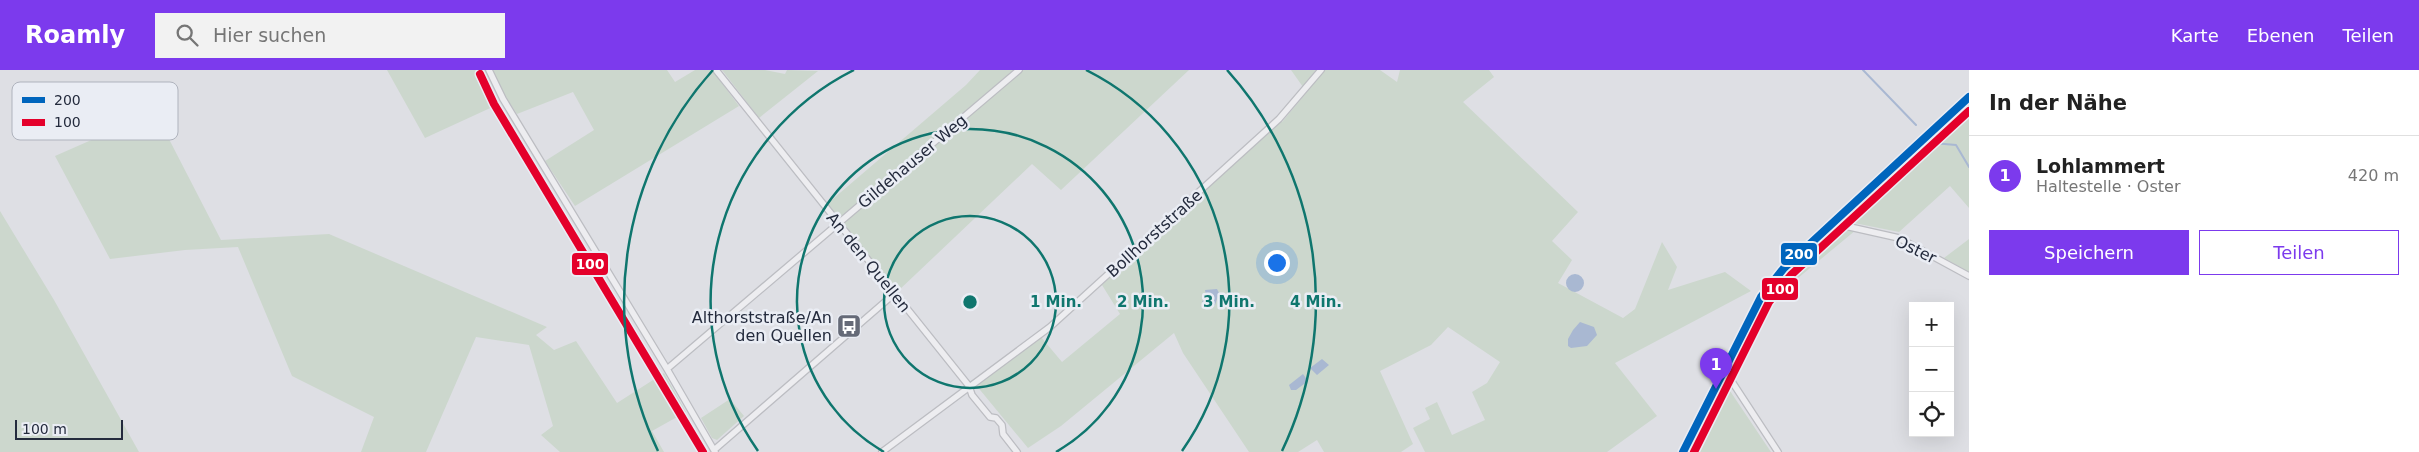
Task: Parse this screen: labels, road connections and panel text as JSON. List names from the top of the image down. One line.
{"streets":{"street":["Gildehauser Weg","Bollhorststraße","Oster","An den Quellen"]},"crossings":[["Gildehauser Weg","An den Quellen"],["Bollhorststraße","An den Quellen"]],"places":{"bus stop":["Althorststraße/An den Quellen"]},"lines":["transit line 100","transit line 200"],"legend":["200","100"],"scale_bar":"100 m","page":{"header":"Roamly","search":"Hier suchen","nav":["Karte","Ebenen","Teilen"],"heading":"In der Nähe","list":[{"mark":"1","name":"Lohlammert","note":"Haltestelle · Oster","value":"420 m"}],"buttons":["Speichern","Teilen"],"map_buttons":["+","−"],"pins":"1","scale":"100 m"},"rings":["1 Min.","2 Min.","3 Min.","4 Min."]}
